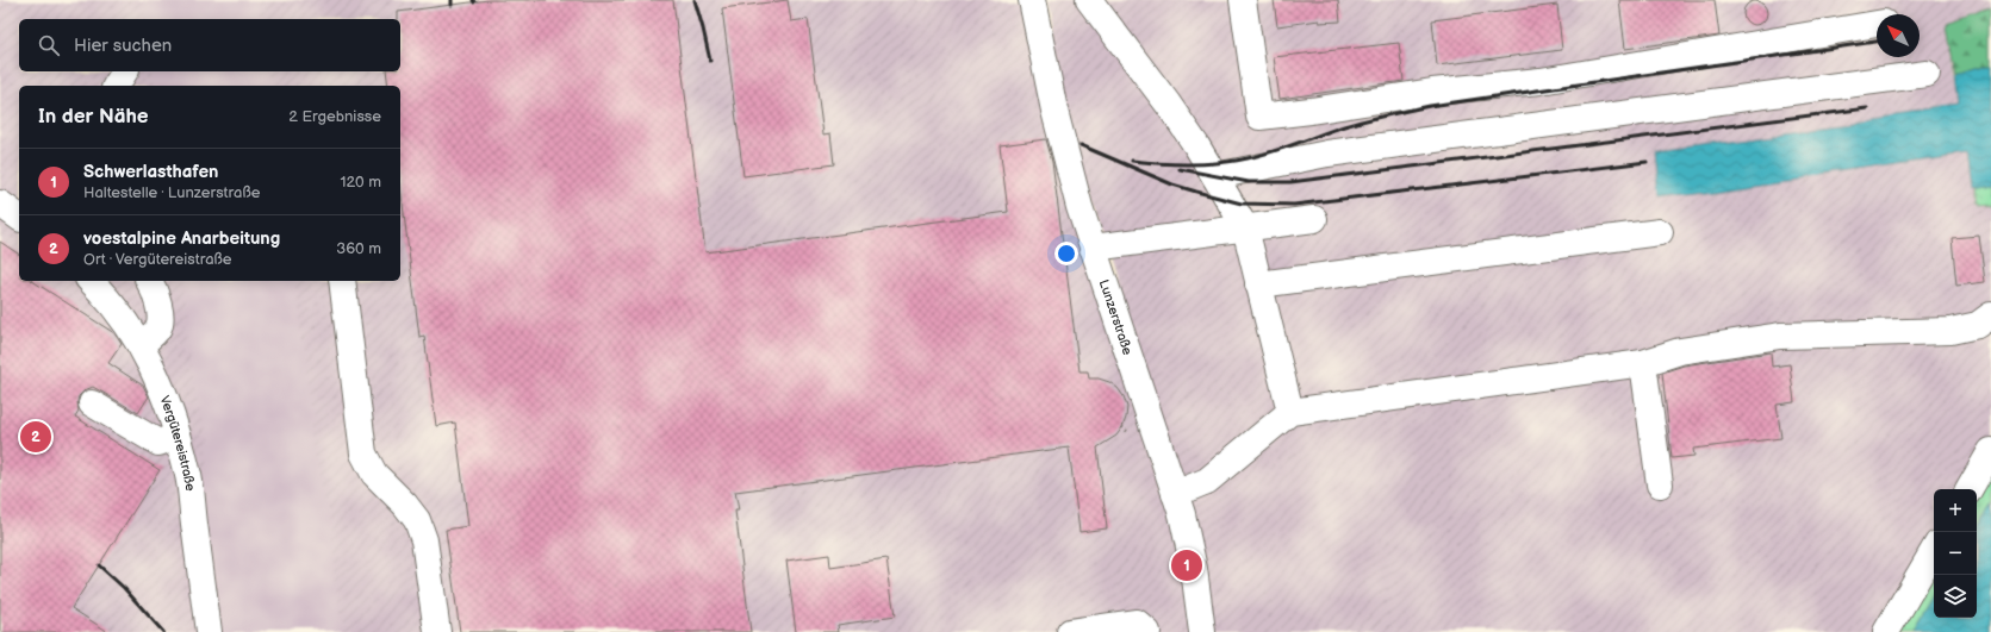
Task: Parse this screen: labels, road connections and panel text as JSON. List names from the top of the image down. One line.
{"streets":{"street":["Lunzerstraße","Vergütereistraße"]},"north":"top left","page":{"search":"Hier suchen","heading":["In der Nähe","2 Ergebnisse"],"list":[{"mark":"1","name":"Schwerlasthafen","note":"Haltestelle · Lunzerstraße","value":"120 m"},{"mark":"2","name":"voestalpine Anarbeitung","note":"Ort · Vergütereistraße","value":"360 m"}],"pins":["2","1"],"map_buttons":["+","−"]}}
